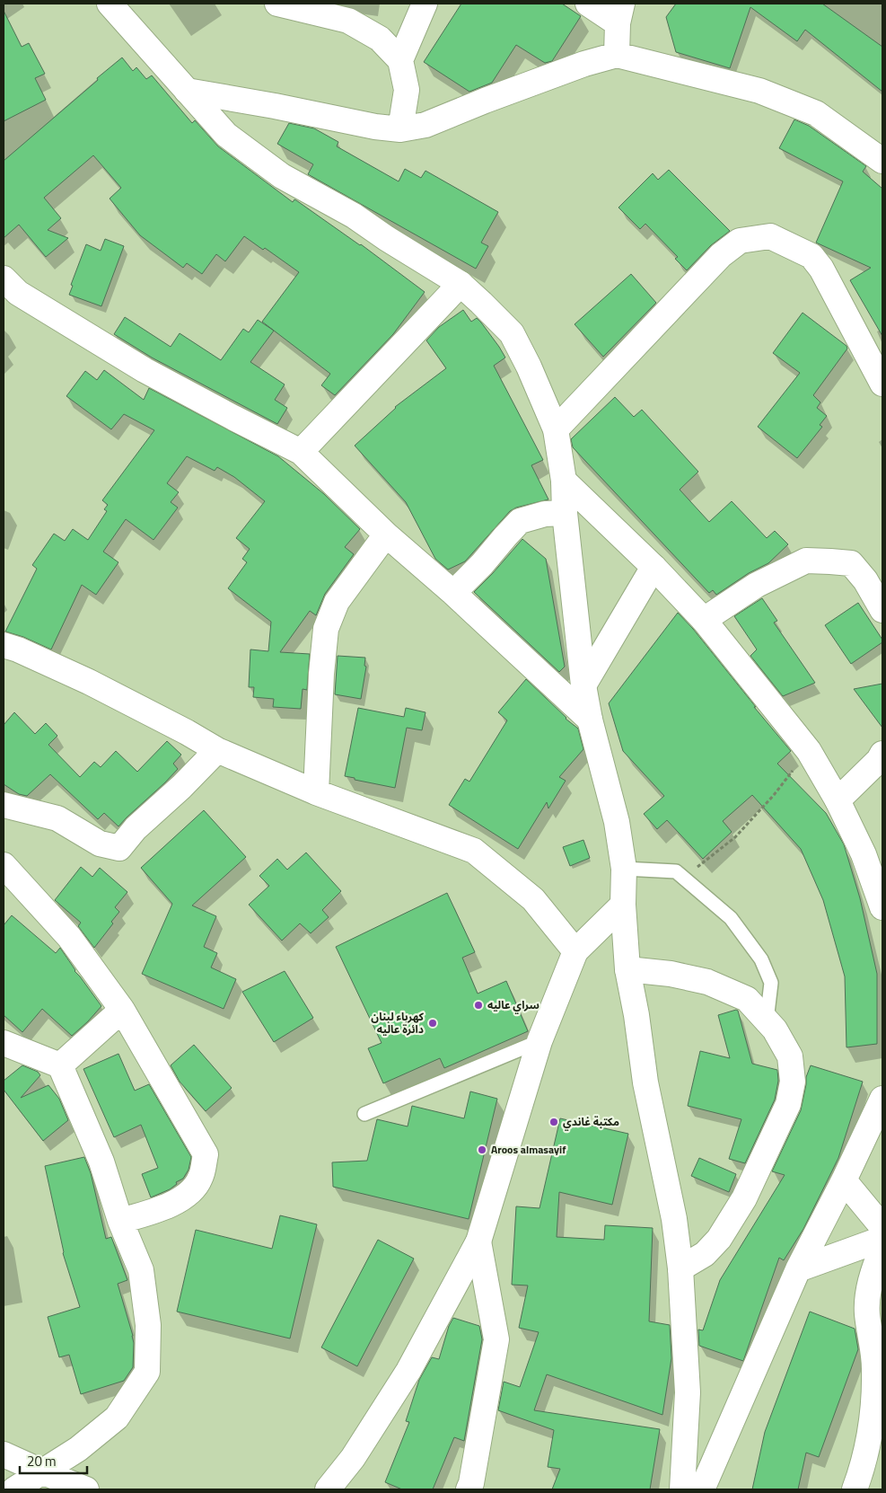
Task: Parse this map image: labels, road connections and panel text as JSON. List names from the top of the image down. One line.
{"places":["سراي عاليه","كهرباء لبنان دائرة عاليه","مكتبة غاندي","Aroos almasayif"],"scale_bar":"20 m"}
